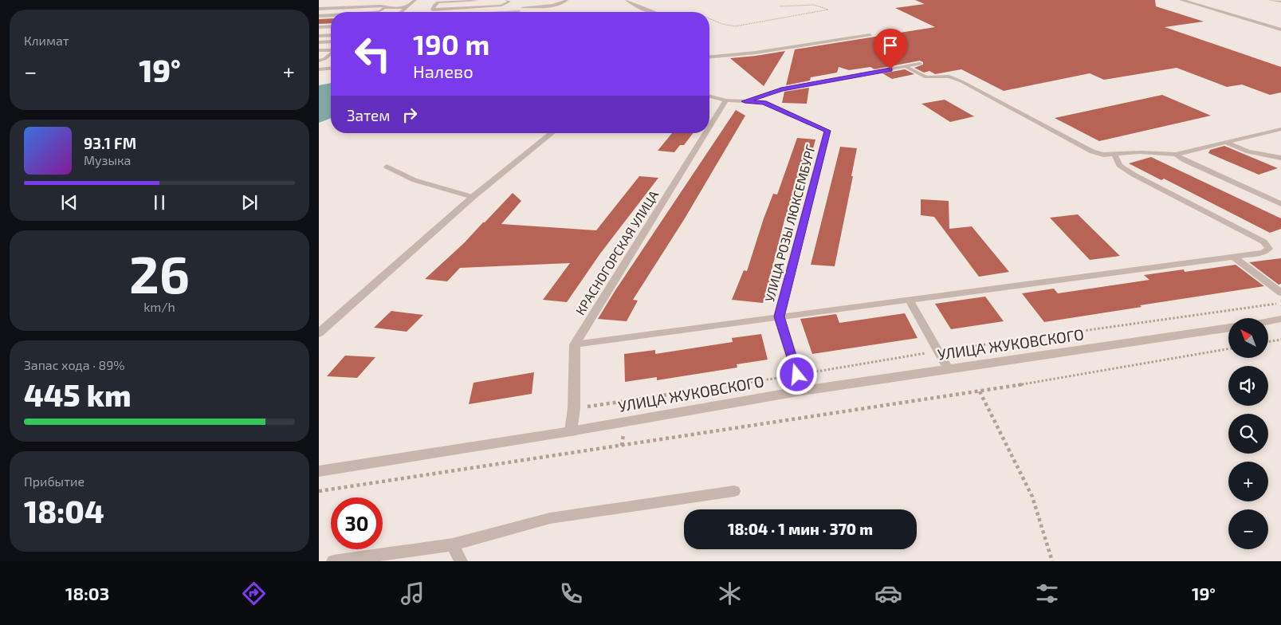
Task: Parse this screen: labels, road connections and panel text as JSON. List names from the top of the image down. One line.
{"streets":{"street":["УЛИЦА РОЗЫ ЛЮКСЕМБУРГ","КРАСНОГОРСКАЯ УЛИЦА","УЛИЦА ЖУКОВСКОГО"]},"crossings":[["УЛИЦА РОЗЫ ЛЮКСЕМБУРГ","УЛИЦА ЖУКОВСКОГО"]],"north":"top left","page":{"tile":["Климат",["26","km/h"],["Запас хода · 89%","445 km"],["Прибытие","18:04"]],"turn":["190 m","Налево"],"heat":["−","19°","+"],"then":"Затем","song":["93.1 FM","Музыка"],"map_buttons":["+","−"],"limit":"30","trip":"18:04 · 1 мин · 370 m","tabs":["18:03","19°"]}}
